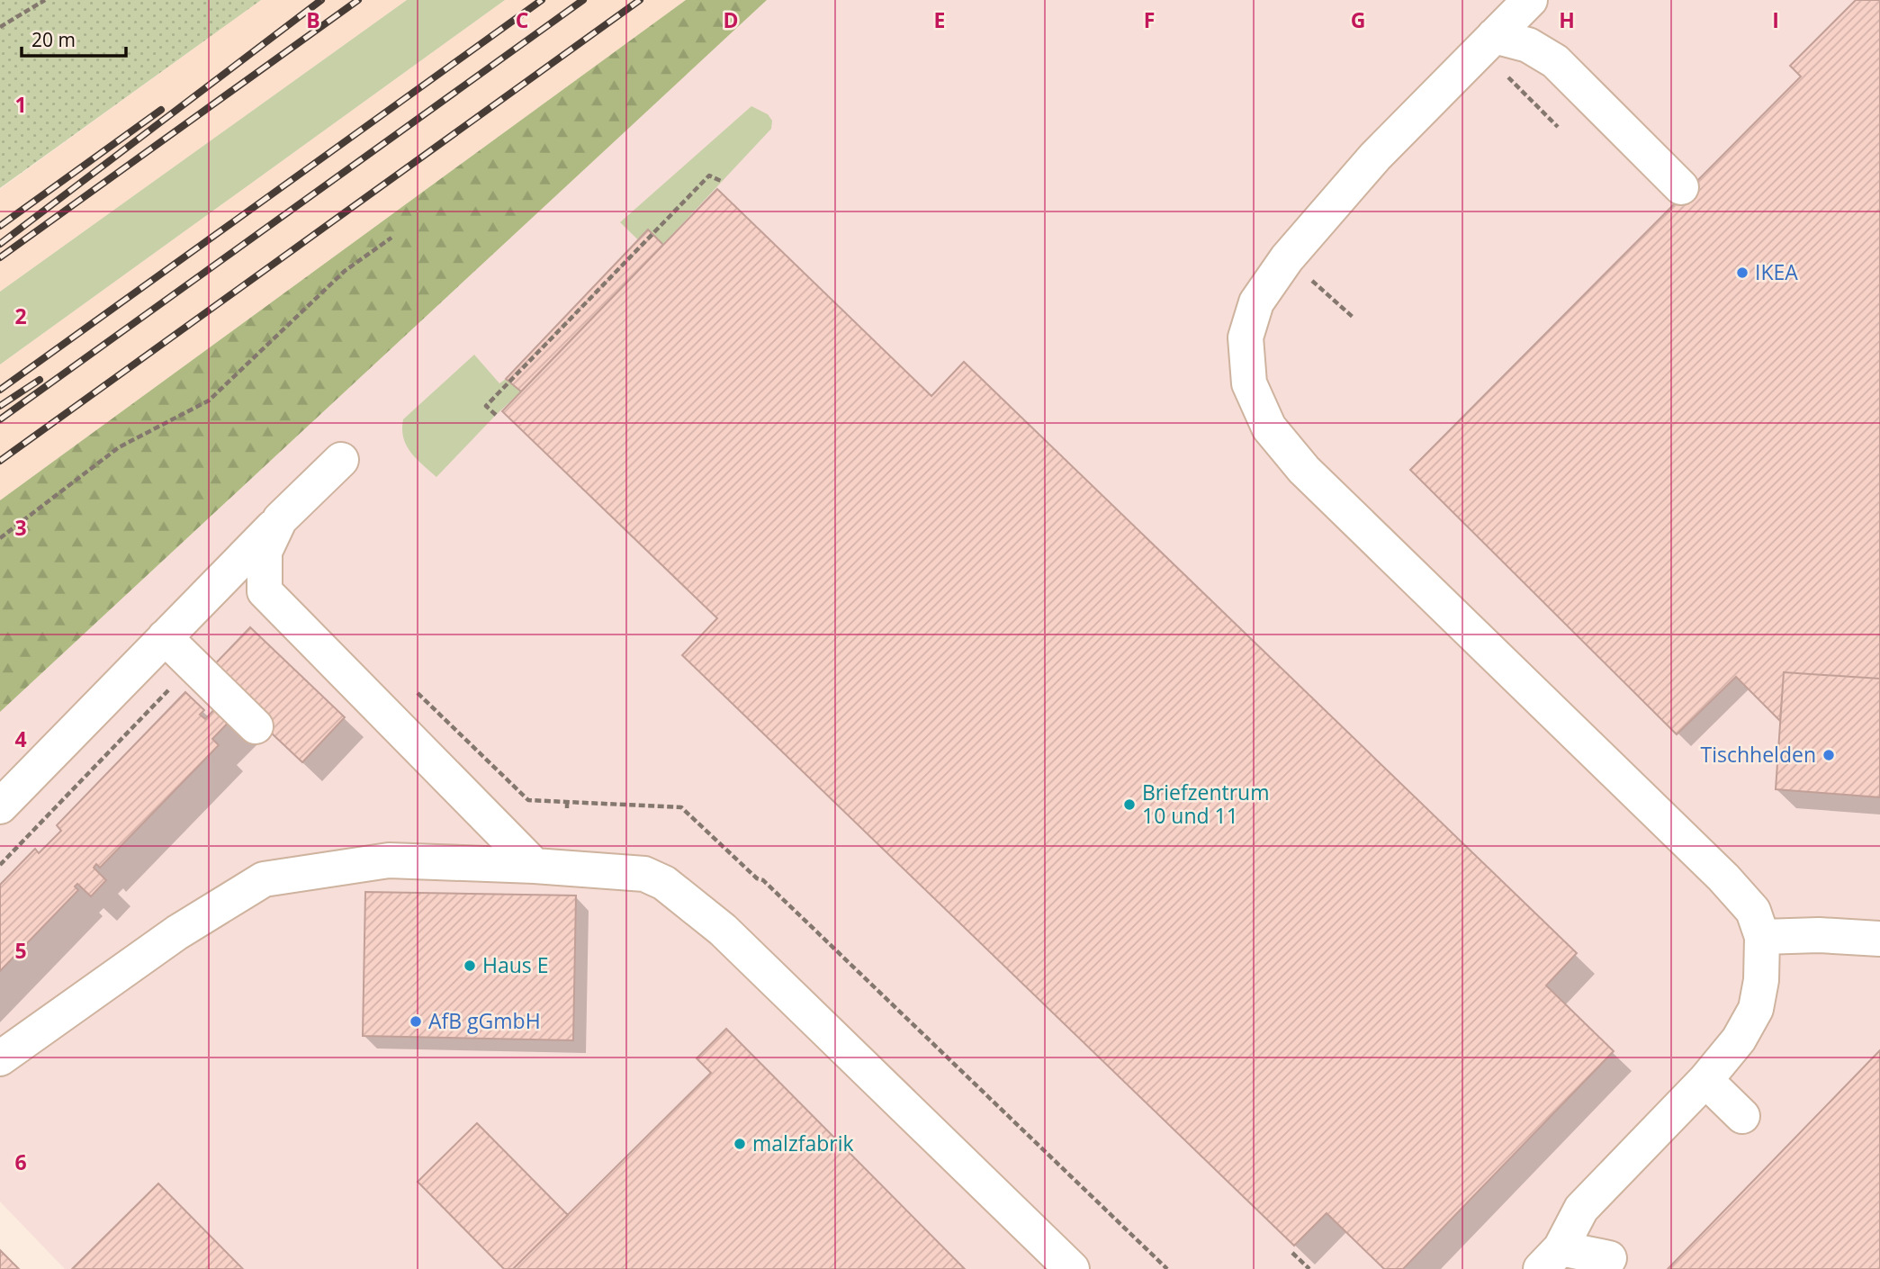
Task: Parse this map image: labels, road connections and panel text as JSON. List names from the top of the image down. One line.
{"places":["IKEA","Tischhelden","Briefzentrum 10 und 11","Haus E","AfB gGmbH","malzfabrik"],"scale_bar":"20 m","grid":{"columns":["B","C","D","E","F","G","H","I"],"rows":["1","2","3","4","5","6"]}}
